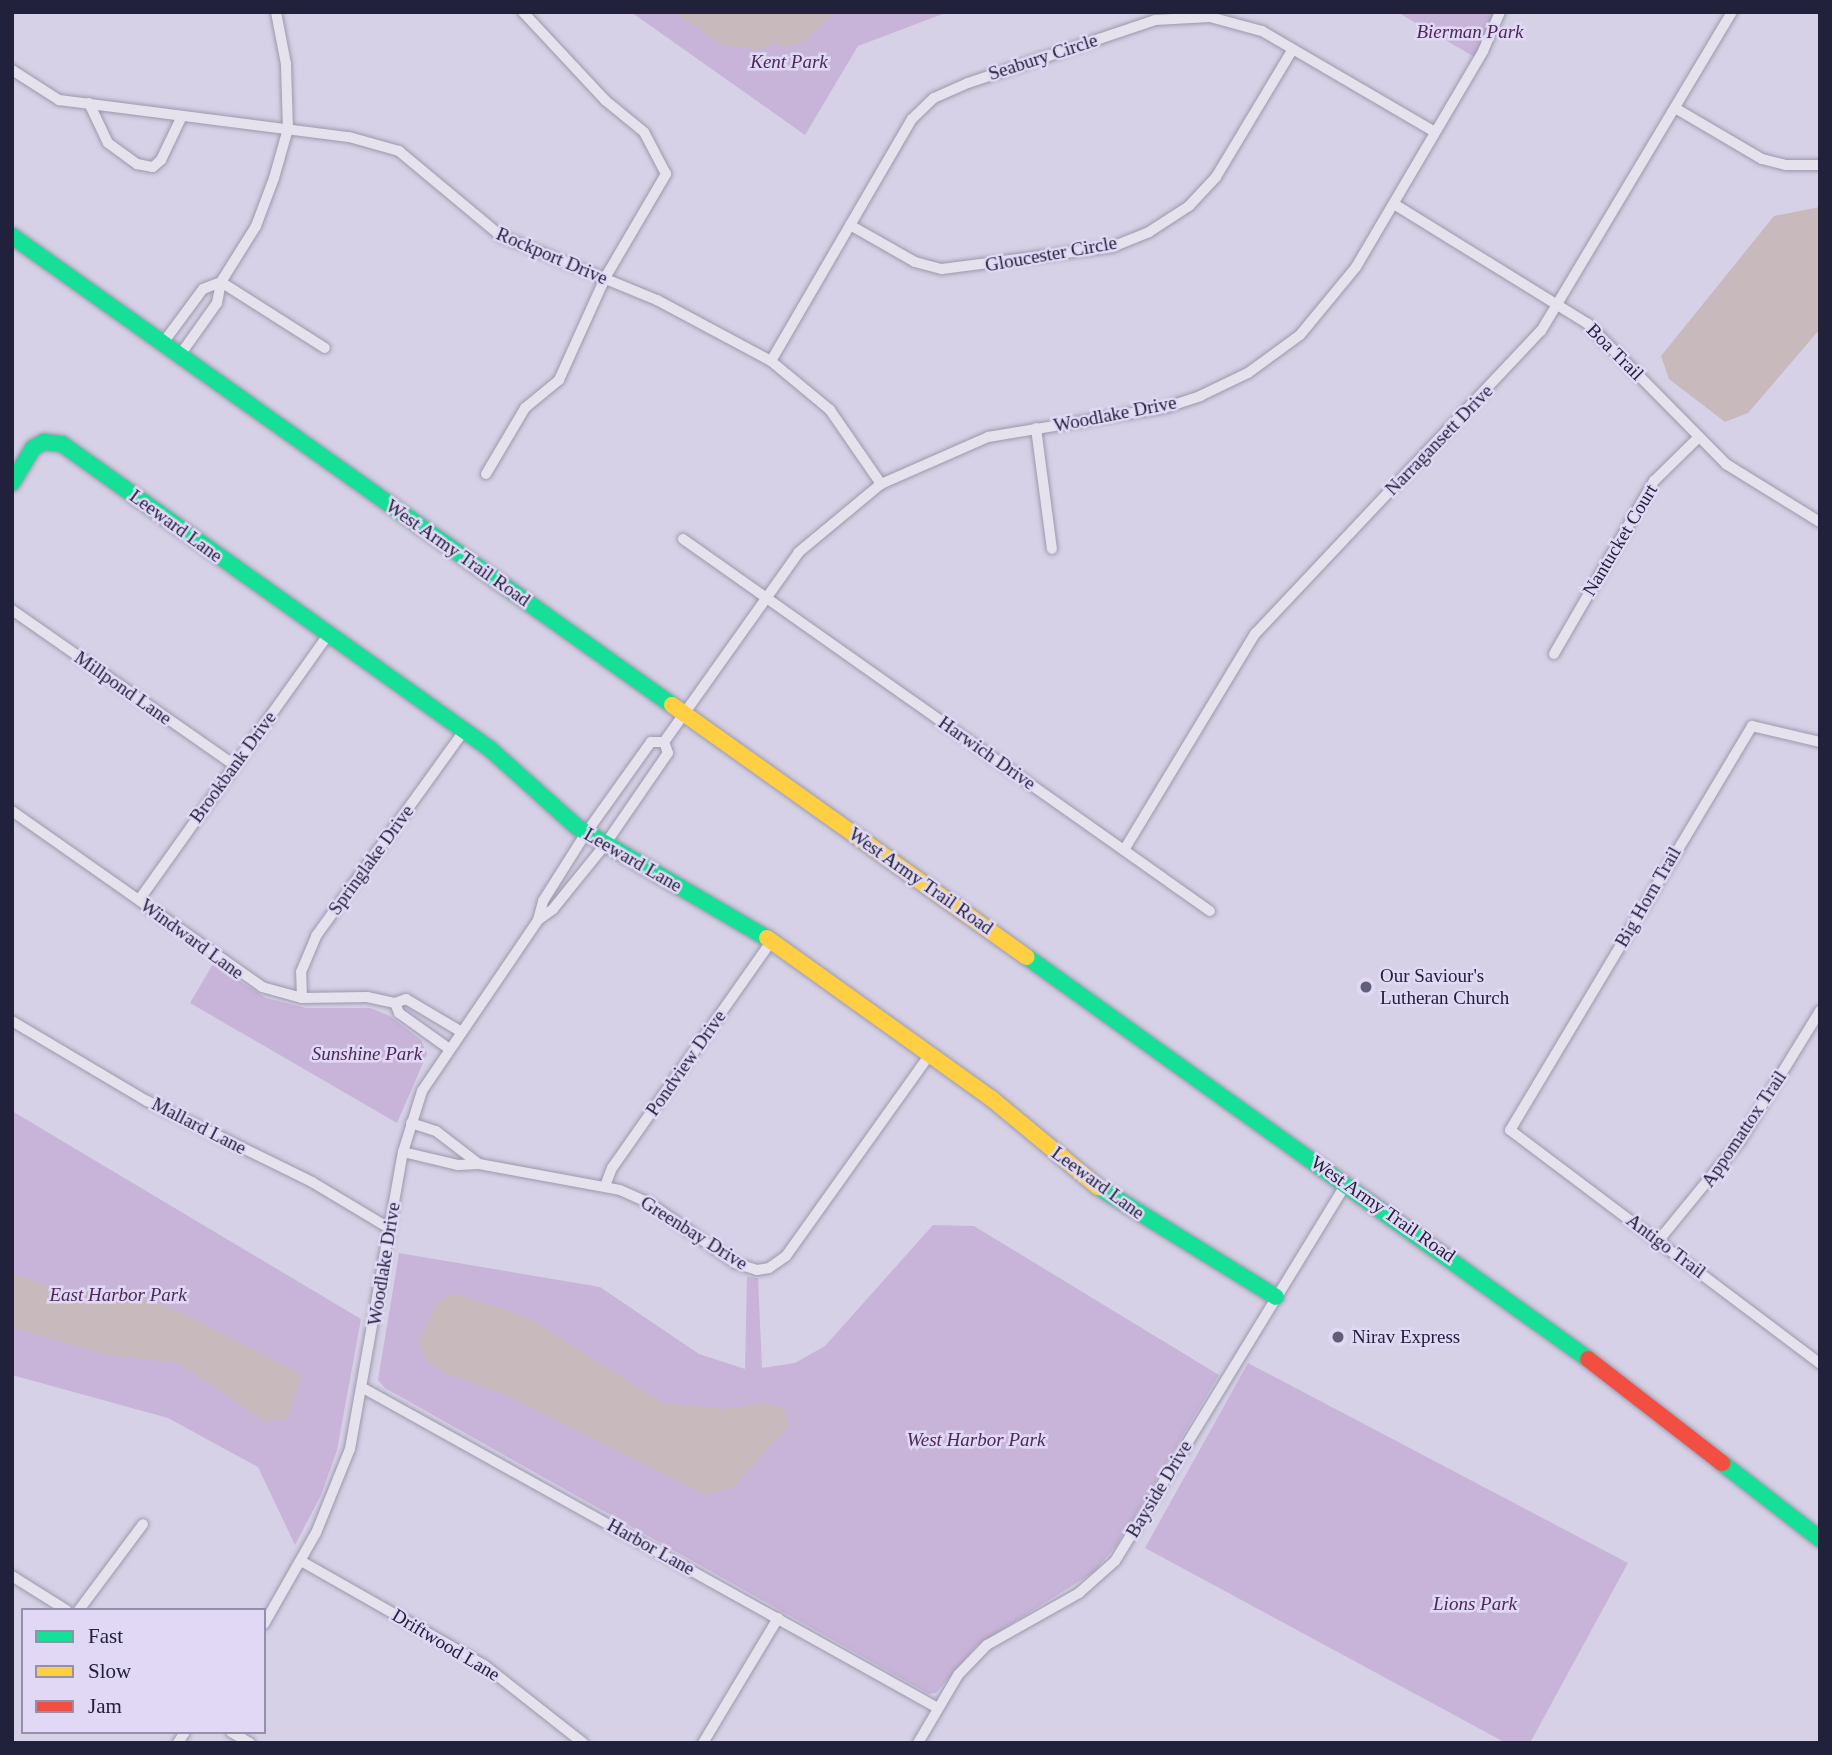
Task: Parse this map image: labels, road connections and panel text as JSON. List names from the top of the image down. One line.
{"streets":{"main road":["Leeward Lane","West Army Trail Road"],"street":["Seabury Circle","Gloucester Circle","Rockport Drive","Boa Trail","Woodlake Drive","Narragansett Drive","Nantucket Court","Millpond Lane","Harwich Drive","Brookbank Drive","Springlake Drive","Big Horn Trail","Windward Lane","Pondview Drive","Mallard Lane","Appomattox Trail","Greenbay Drive","Antigo Trail","Bayside Drive","Harbor Lane","Driftwood Lane"]},"crossings":[["Seabury Circle","Gloucester Circle"],["Seabury Circle","Rockport Drive"],["Seabury Circle","Woodlake Drive"],["Rockport Drive","Woodlake Drive"],["Boa Trail","Woodlake Drive"],["Boa Trail","Narragansett Drive"],["Boa Trail","Nantucket Court"],["Woodlake Drive","Leeward Lane"],["Woodlake Drive","West Army Trail Road"],["Woodlake Drive","Harwich Drive"],["Woodlake Drive","Windward Lane"],["Woodlake Drive","Mallard Lane"],["Woodlake Drive","Greenbay Drive"],["Woodlake Drive","Harbor Lane"],["Woodlake Drive","Driftwood Lane"],["Narragansett Drive","Harwich Drive"],["Leeward Lane","Brookbank Drive"],["Leeward Lane","Springlake Drive"],["Leeward Lane","Pondview Drive"],["Leeward Lane","Greenbay Drive"],["Leeward Lane","Bayside Drive"],["West Army Trail Road","Bayside Drive"],["Millpond Lane","Brookbank Drive"],["Brookbank Drive","Windward Lane"],["Springlake Drive","Windward Lane"],["Big Horn Trail","Antigo Trail"],["Pondview Drive","Greenbay Drive"],["Appomattox Trail","Antigo Trail"],["Bayside Drive","Harbor Lane"]],"parks":["Bierman Park","Kent Park","Sunshine Park","East Harbor Park","West Harbor Park","Lions Park"],"places":["Our Saviour's Lutheran Church","Nirav Express"],"legend":["Fast","Slow","Jam"]}
